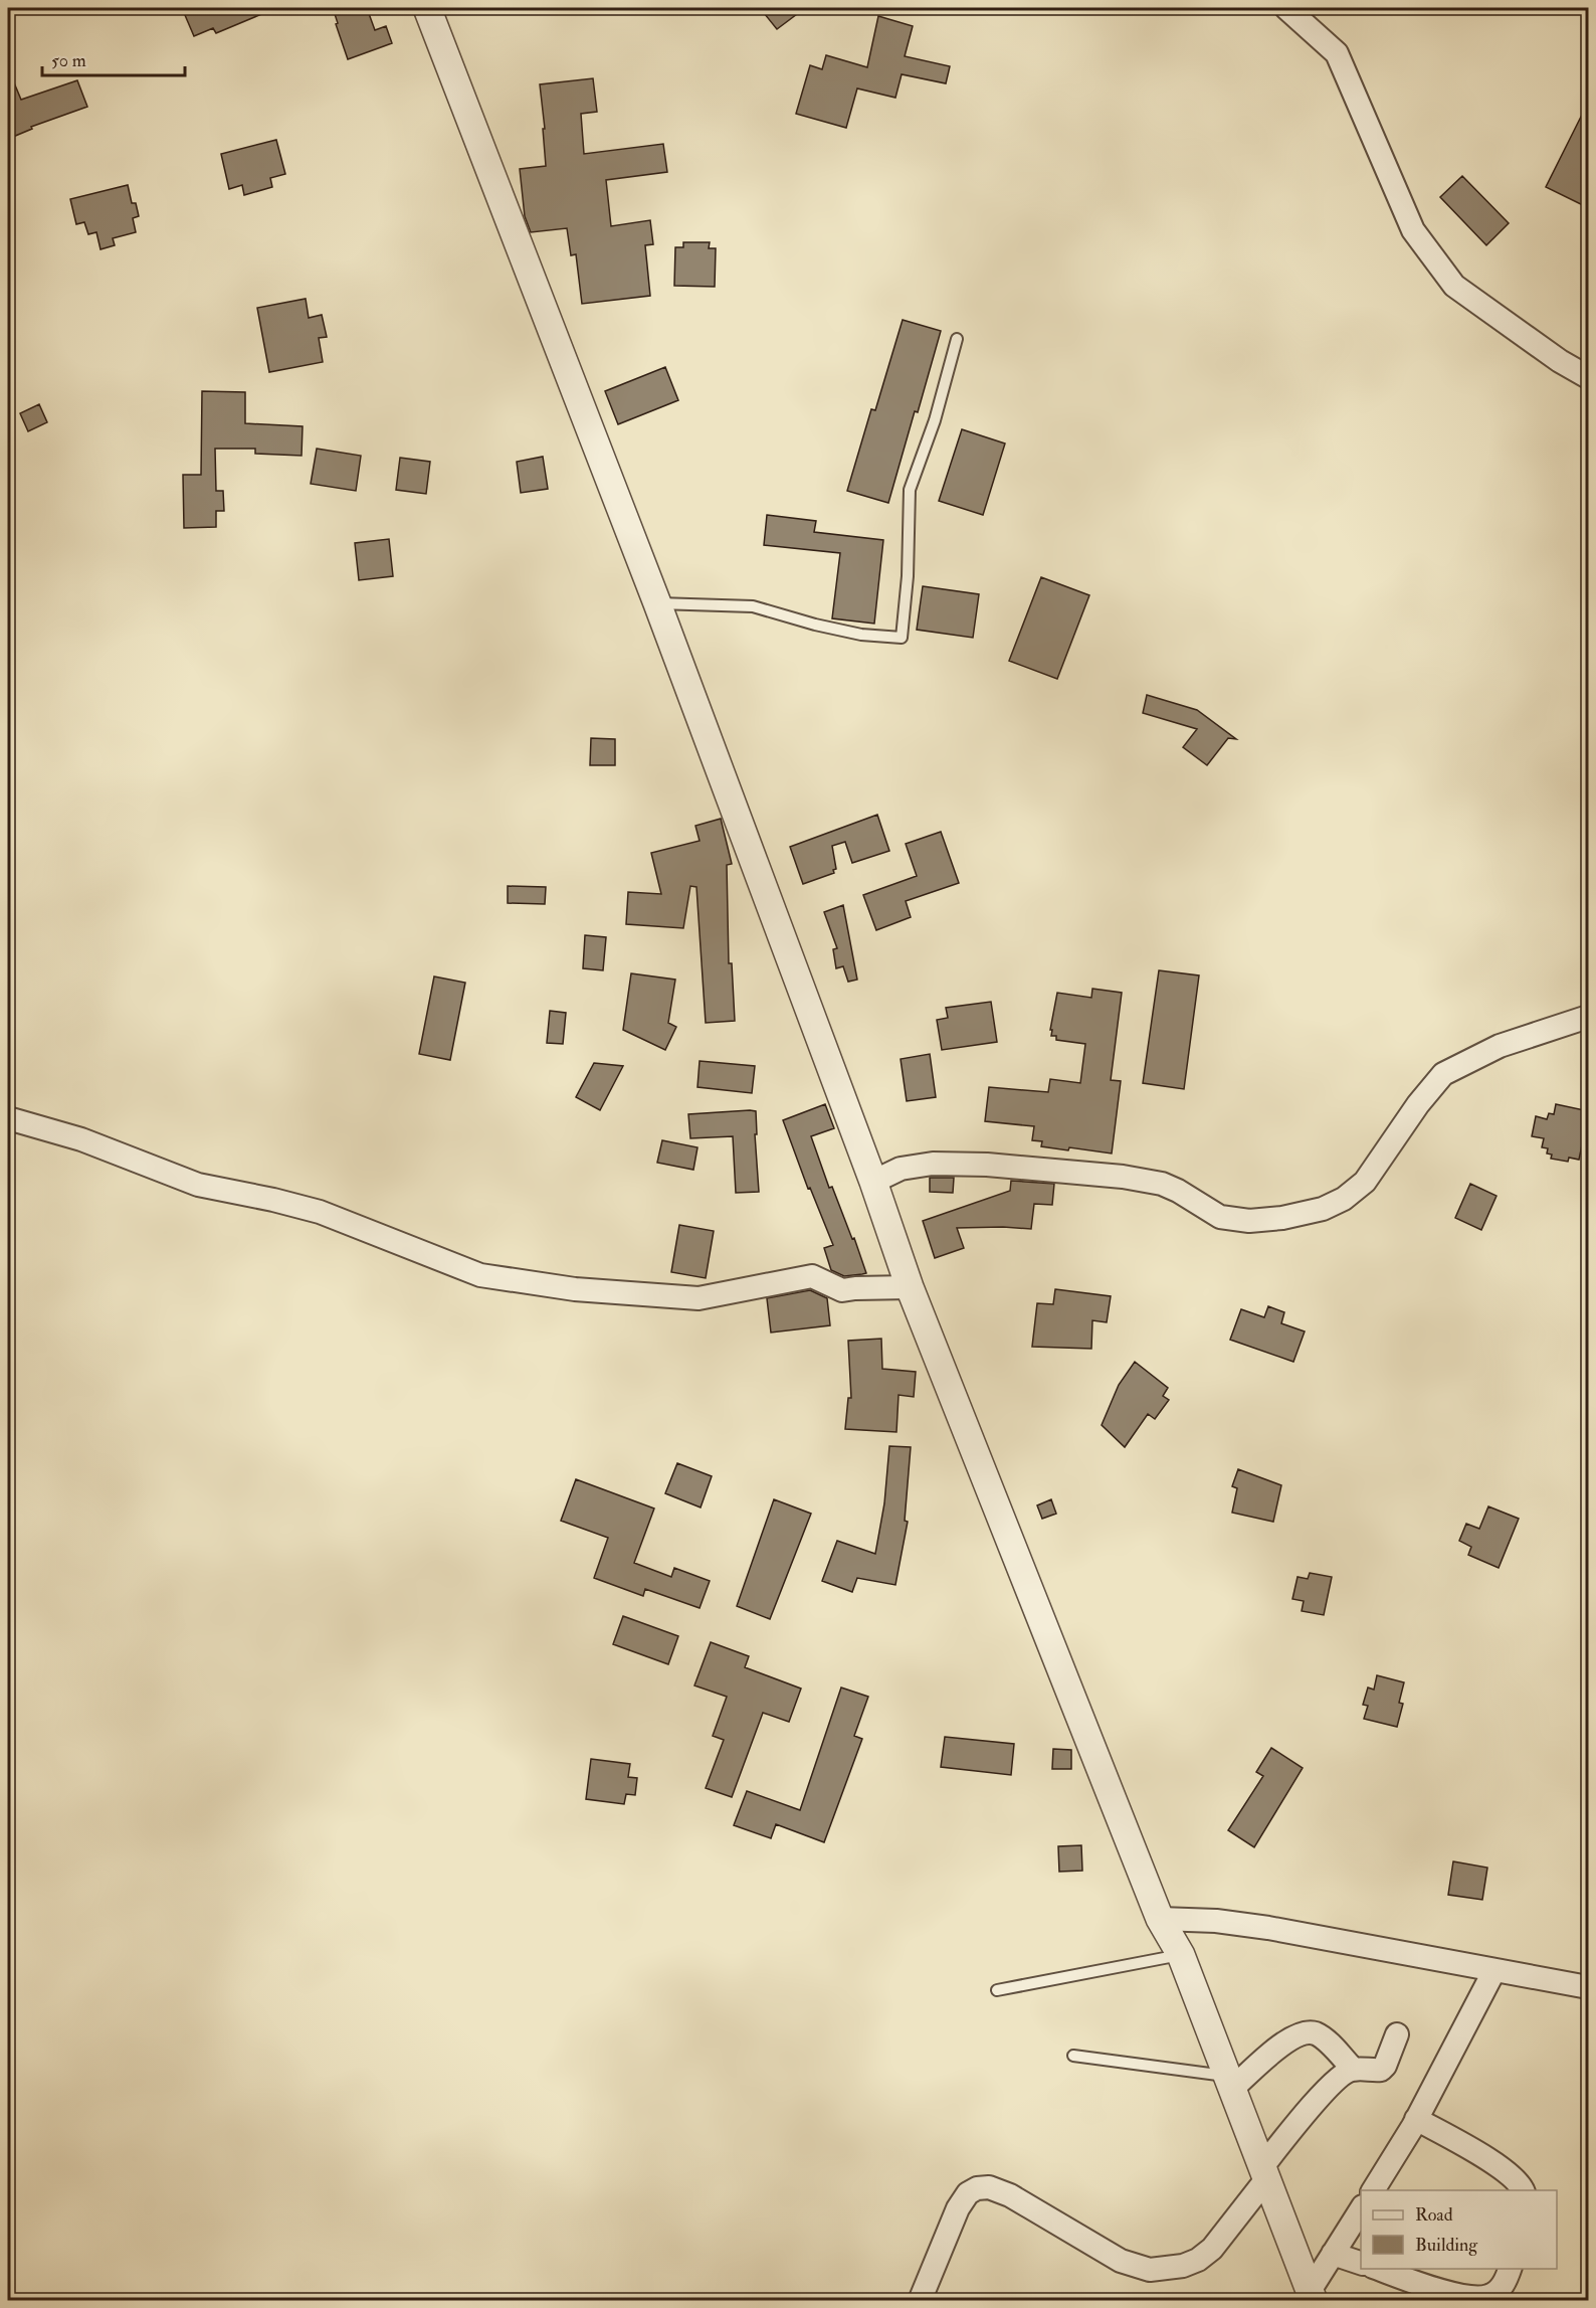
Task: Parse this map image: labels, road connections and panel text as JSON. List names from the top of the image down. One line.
{"legend":["Road","Building"],"scale_bar":"50 m"}
